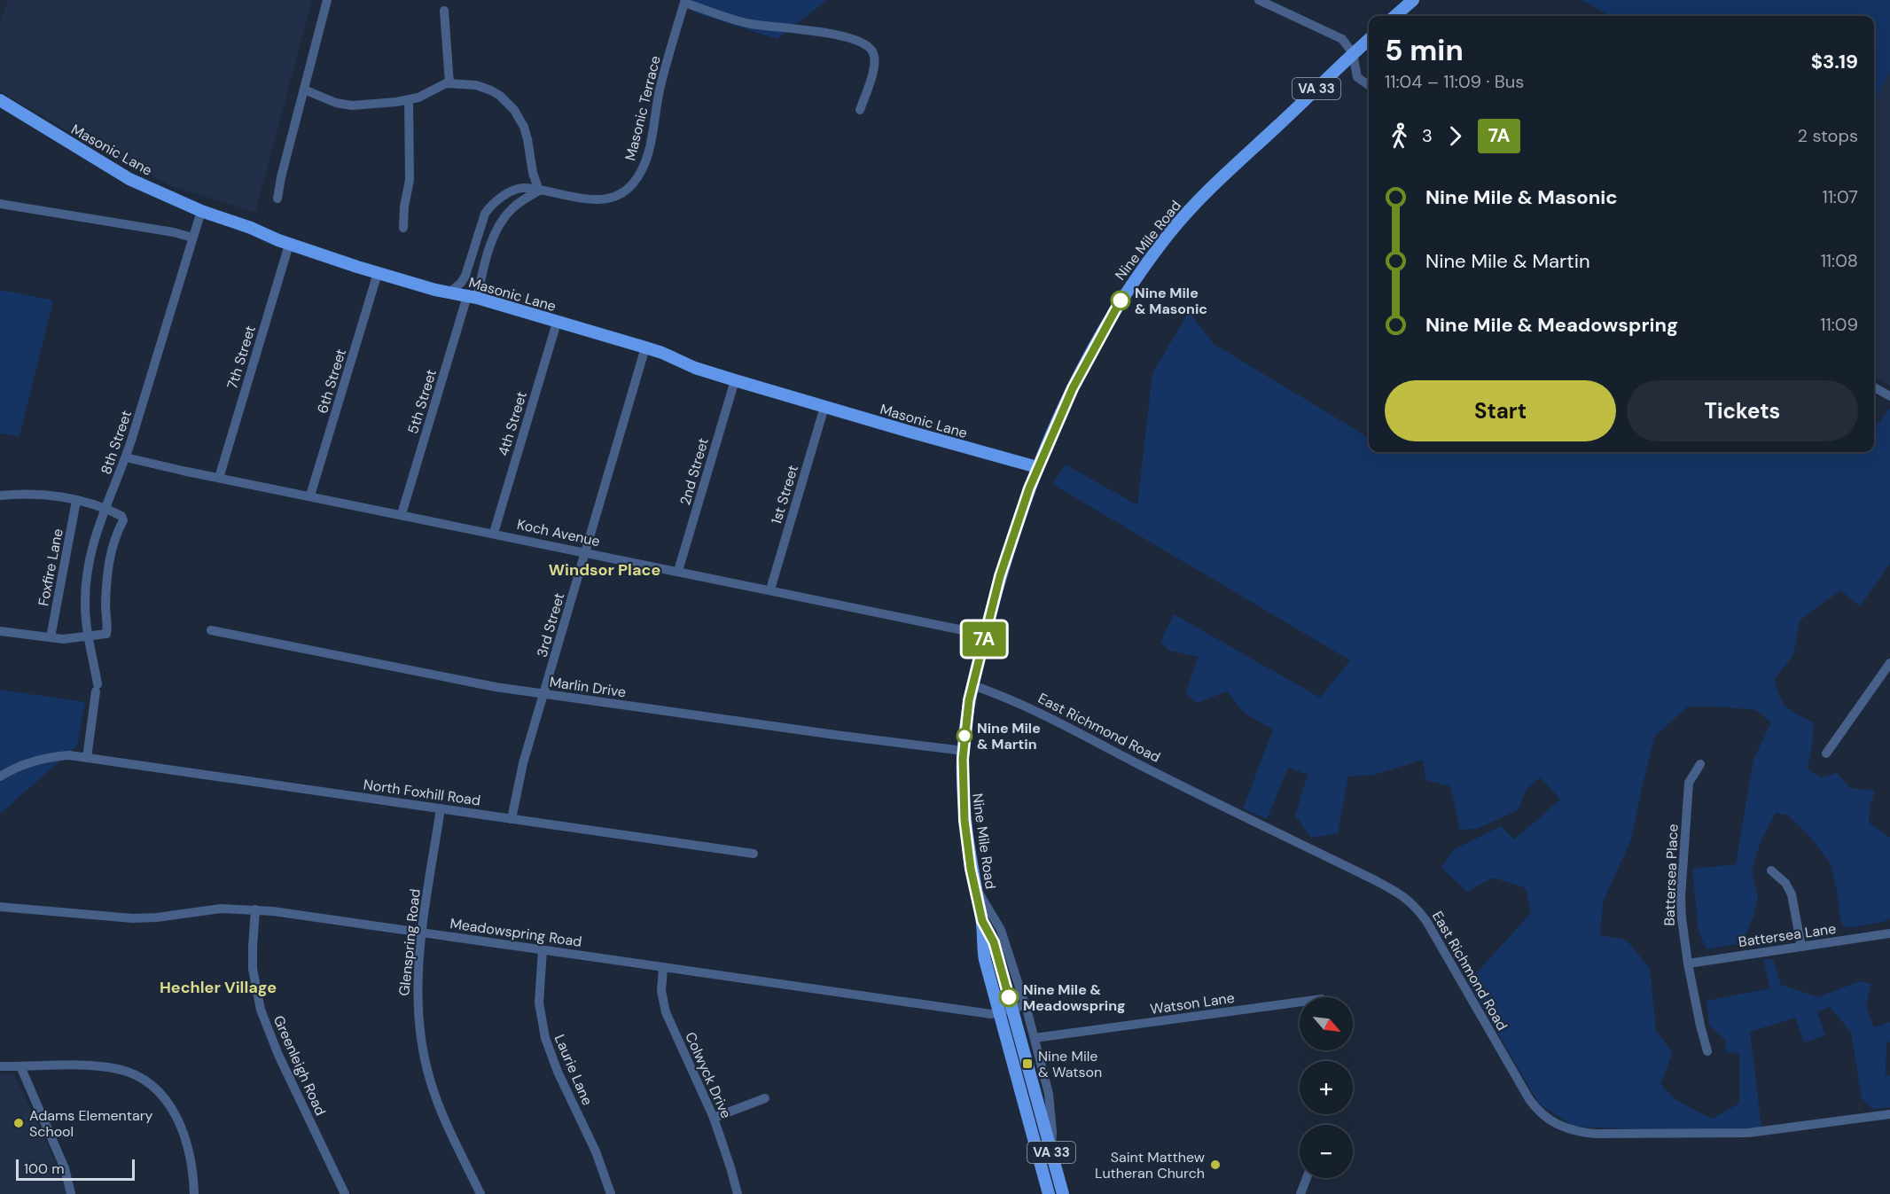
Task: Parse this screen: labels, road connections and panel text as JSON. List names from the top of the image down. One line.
{"streets":{"main road":["VA 33","Masonic Lane","Nine Mile Road"],"street":["Masonic Terrace","7th Street","6th Street","5th Street","4th Street","8th Street","2nd Street","1st Street","Koch Avenue","Foxfire Lane","3rd Street","Marlin Drive","East Richmond Road","North Foxhill Road","Battersea Place","Meadowspring Road","Battersea Lane","Glenspring Road","Watson Lane","Greenleigh Road","Laurie Lane","Colwyck Drive"]},"crossings":[["Masonic Terrace","Masonic Lane"],["Masonic Lane","Nine Mile Road"],["Masonic Lane","7th Street"],["Masonic Lane","6th Street"],["Masonic Lane","5th Street"],["Masonic Lane","4th Street"],["Masonic Lane","8th Street"],["Masonic Lane","2nd Street"],["Masonic Lane","1st Street"],["Masonic Lane","3rd Street"],["Nine Mile Road","Koch Avenue"],["Nine Mile Road","Marlin Drive"],["Nine Mile Road","East Richmond Road"],["Nine Mile Road","Meadowspring Road"],["7th Street","Koch Avenue"],["6th Street","Koch Avenue"],["5th Street","Koch Avenue"],["4th Street","Koch Avenue"],["8th Street","Koch Avenue"],["8th Street","North Foxhill Road"],["2nd Street","Koch Avenue"],["1st Street","Koch Avenue"],["Koch Avenue","3rd Street"],["3rd Street","Marlin Drive"],["3rd Street","North Foxhill Road"],["North Foxhill Road","Glenspring Road"],["Battersea Place","Battersea Lane"],["Meadowspring Road","Glenspring Road"],["Meadowspring Road","Greenleigh Road"],["Meadowspring Road","Laurie Lane"],["Meadowspring Road","Colwyck Drive"]],"districts":["Windsor Place","Hechler Village"],"places":{"other":["Nine Mile & Masonic","Nine Mile & Martin","Nine Mile & Meadowspring","Adams Elementary School","Saint Matthew Lutheran Church"],"transit":["Nine Mile & Watson"]},"lines":["bus line 7A"],"scale_bar":"100 m","north":"bottom right","page":{"on_map":"7A","heading":["5 min","11:04 – 11:09 · Bus","$3.19"],"legs":["3","7A","2 stops"],"list":[{"name":"Nine Mile & Masonic","value":"11:07"},{"name":"Nine Mile & Martin","value":"11:08"},{"name":"Nine Mile & Meadowspring","value":"11:09"}],"buttons":["Start","Tickets"],"map_buttons":["+","−"],"scale":"100 m"}}
